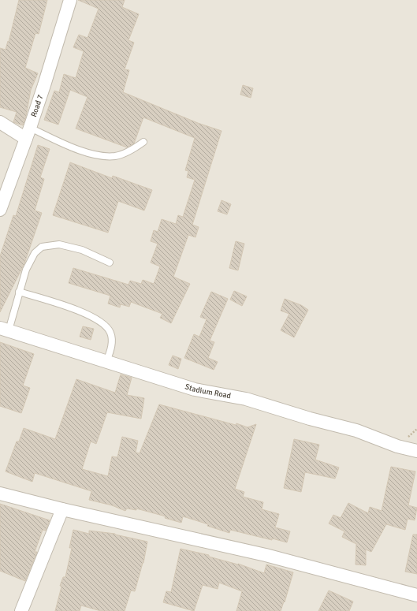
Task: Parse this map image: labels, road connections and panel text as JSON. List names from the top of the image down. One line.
{"streets":{"street":["Road 7","Stadium Road"]}}
